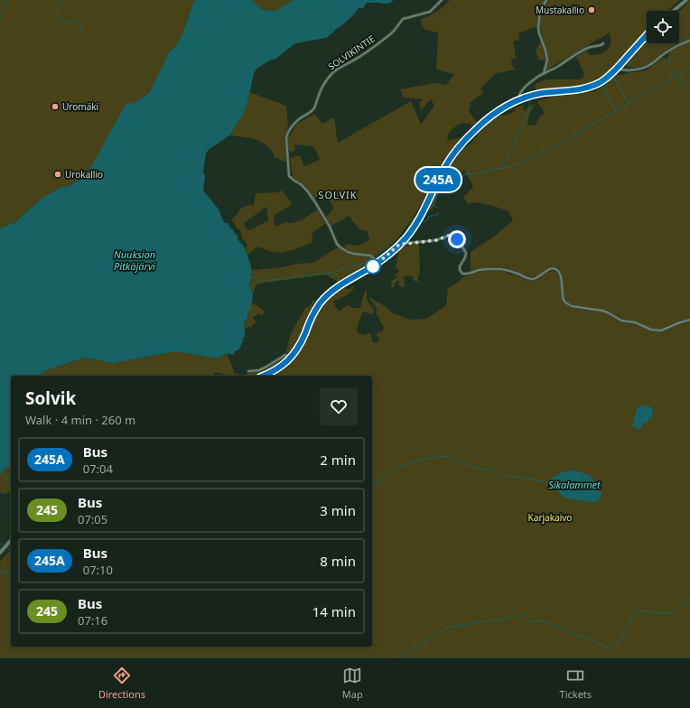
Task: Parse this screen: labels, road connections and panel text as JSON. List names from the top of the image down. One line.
{"streets":{"street":["SOLVIKINTIE"]},"districts":["SOLVIK"],"water":["Nuuksion Pitkäjärvi","Sikalammet"],"parks":["Karjakaivo"],"places":["Mustakallio","Uromäki","Urokallio"],"lines":["bus line 245A"],"page":{"on_map":"245A","heading":["Solvik","Walk · 4 min · 260 m"],"list":[{"mark":"245A","name":"Bus","note":"07:04","value":"2 min"},{"mark":"245","name":"Bus","note":"07:05","value":"3 min"},{"mark":"245A","name":"Bus","note":"07:10","value":"8 min"},{"mark":"245","name":"Bus","note":"07:16","value":"14 min"}],"tabs":["Directions","Map","Tickets"]}}
